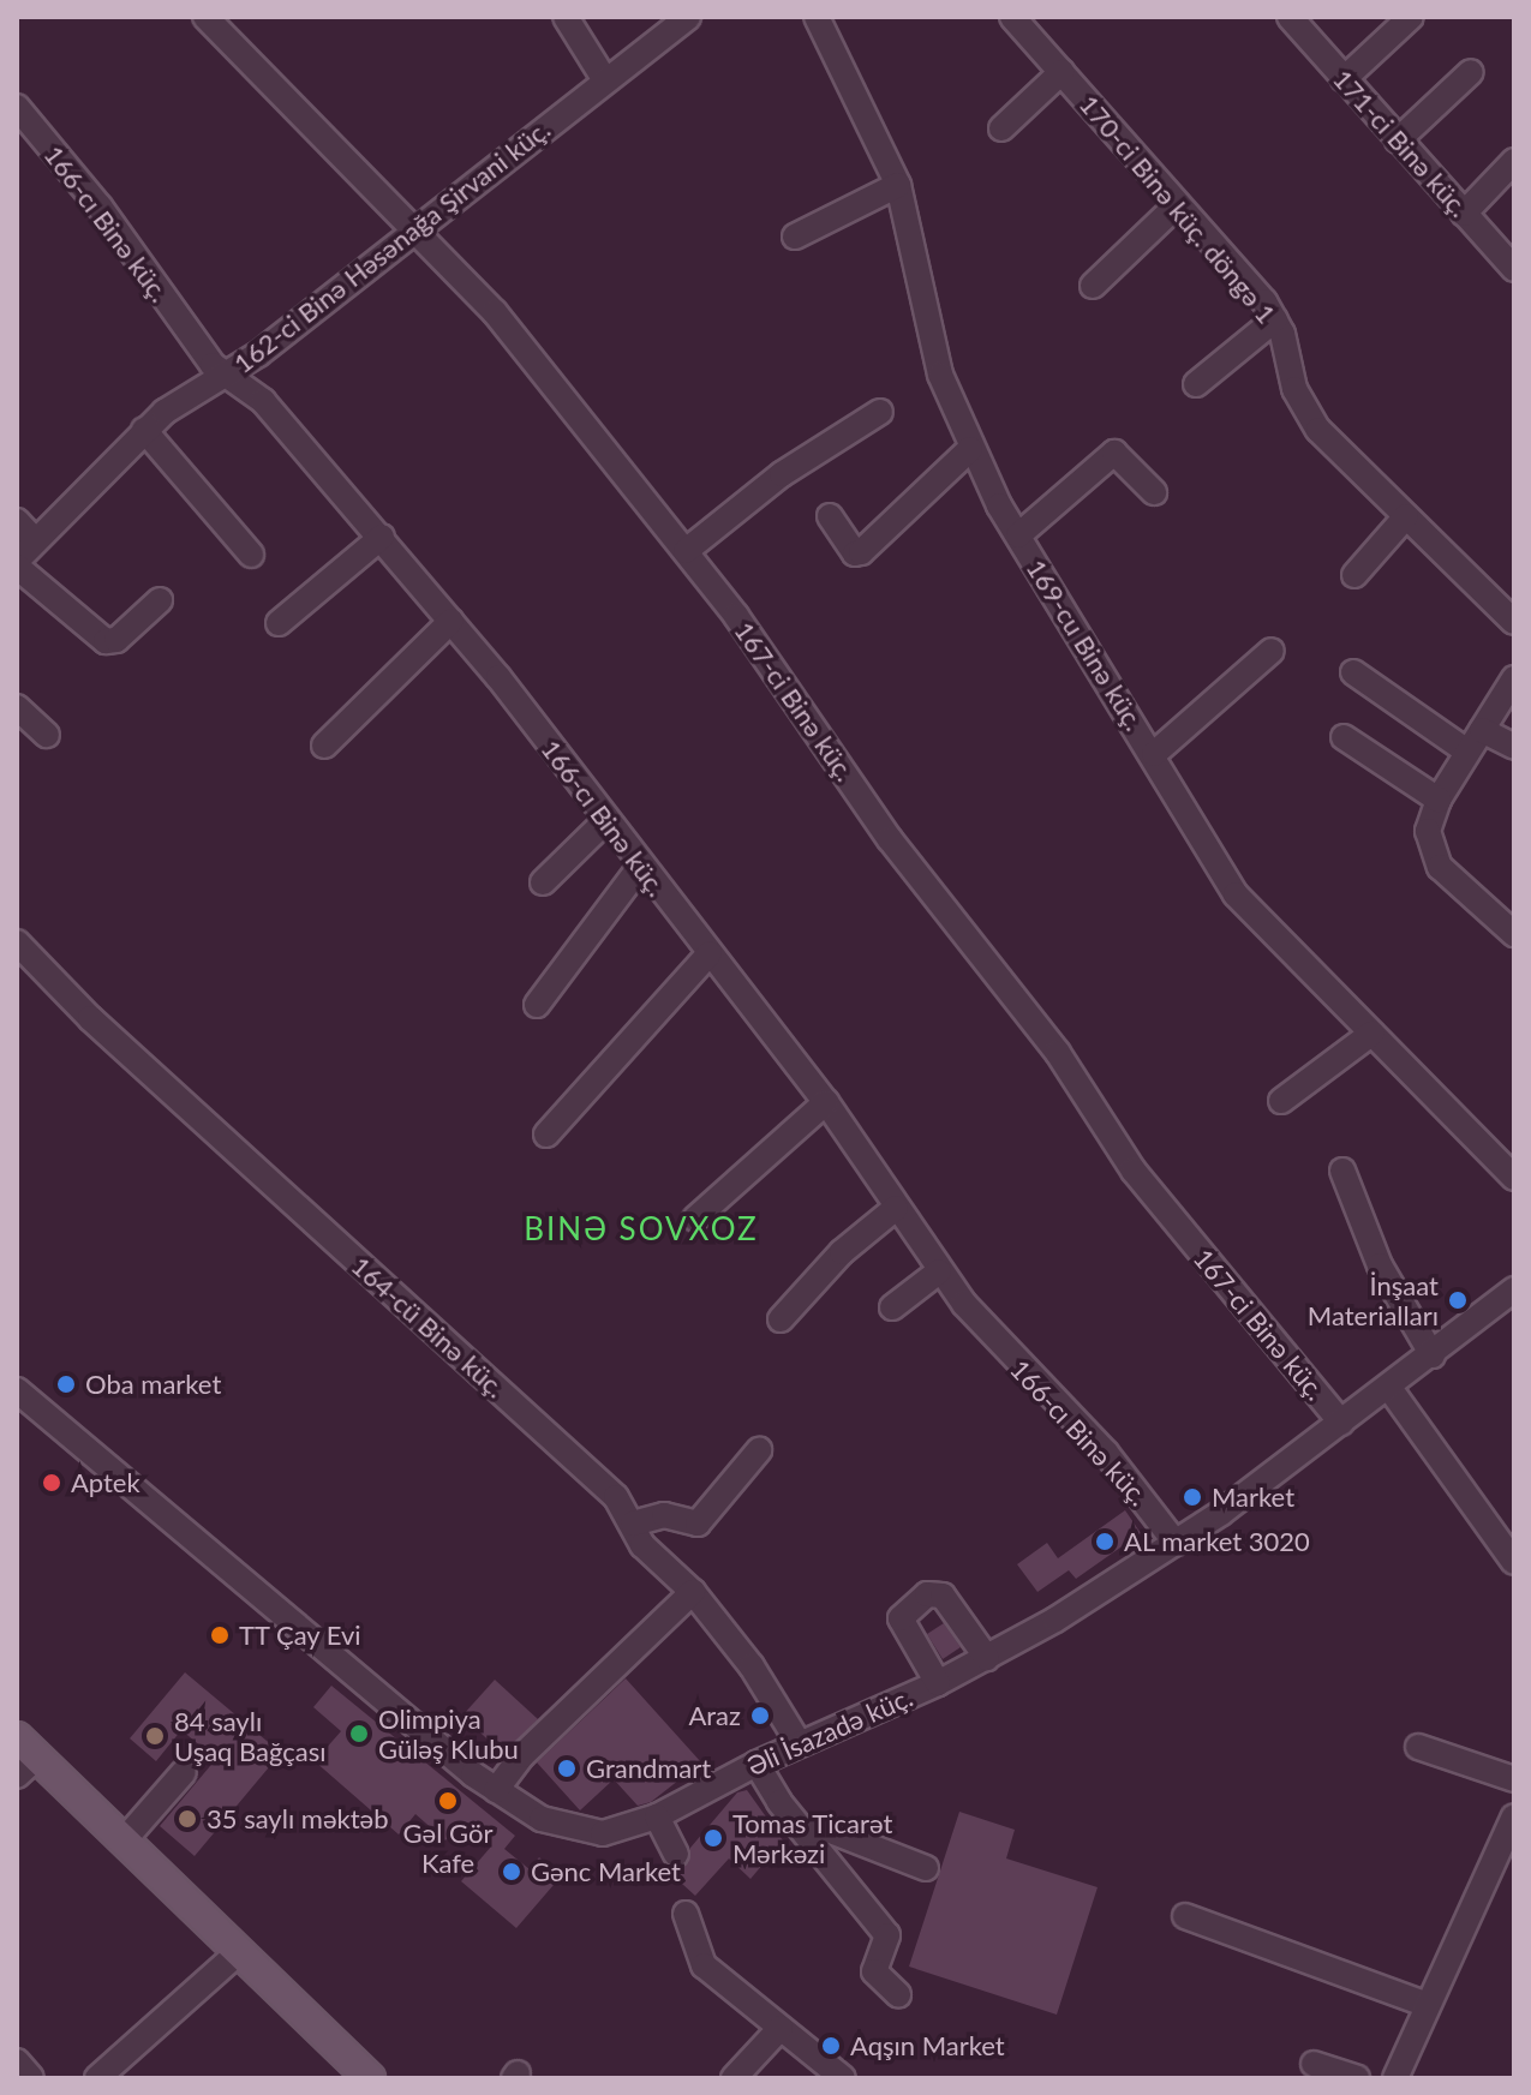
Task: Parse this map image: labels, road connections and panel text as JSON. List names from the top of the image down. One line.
{"streets":{"street":["171-ci Binə küç.","170-ci Binə küç. döngə 1","166-cı Binə küç.","162-ci Binə Həsənağa Şirvani küç.","169-cu Binə küç.","167-ci Binə küç.","164-cü Binə küç.","Əli İsazadə küç."]},"crossings":[["166-cı Binə küç.","162-ci Binə Həsənağa Şirvani küç."],["166-cı Binə küç.","Əli İsazadə küç."],["162-ci Binə Həsənağa Şirvani küç.","167-ci Binə küç."],["167-ci Binə küç.","Əli İsazadə küç."],["164-cü Binə küç.","Əli İsazadə küç."]],"districts":["BINƏ SOVXOZ"],"places":["İnşaat Materialları","Oba market","Aptek","Market","AL market 3020","TT Çay Evi","Araz","Olimpiya Güləş Klubu","84 saylı Uşaq Bağçası","Grandmart","Gəl Gör Kafe","35 saylı məktəb","Tomas Ticarət Mərkəzi","Gənc Market","Aqşın Market"]}
